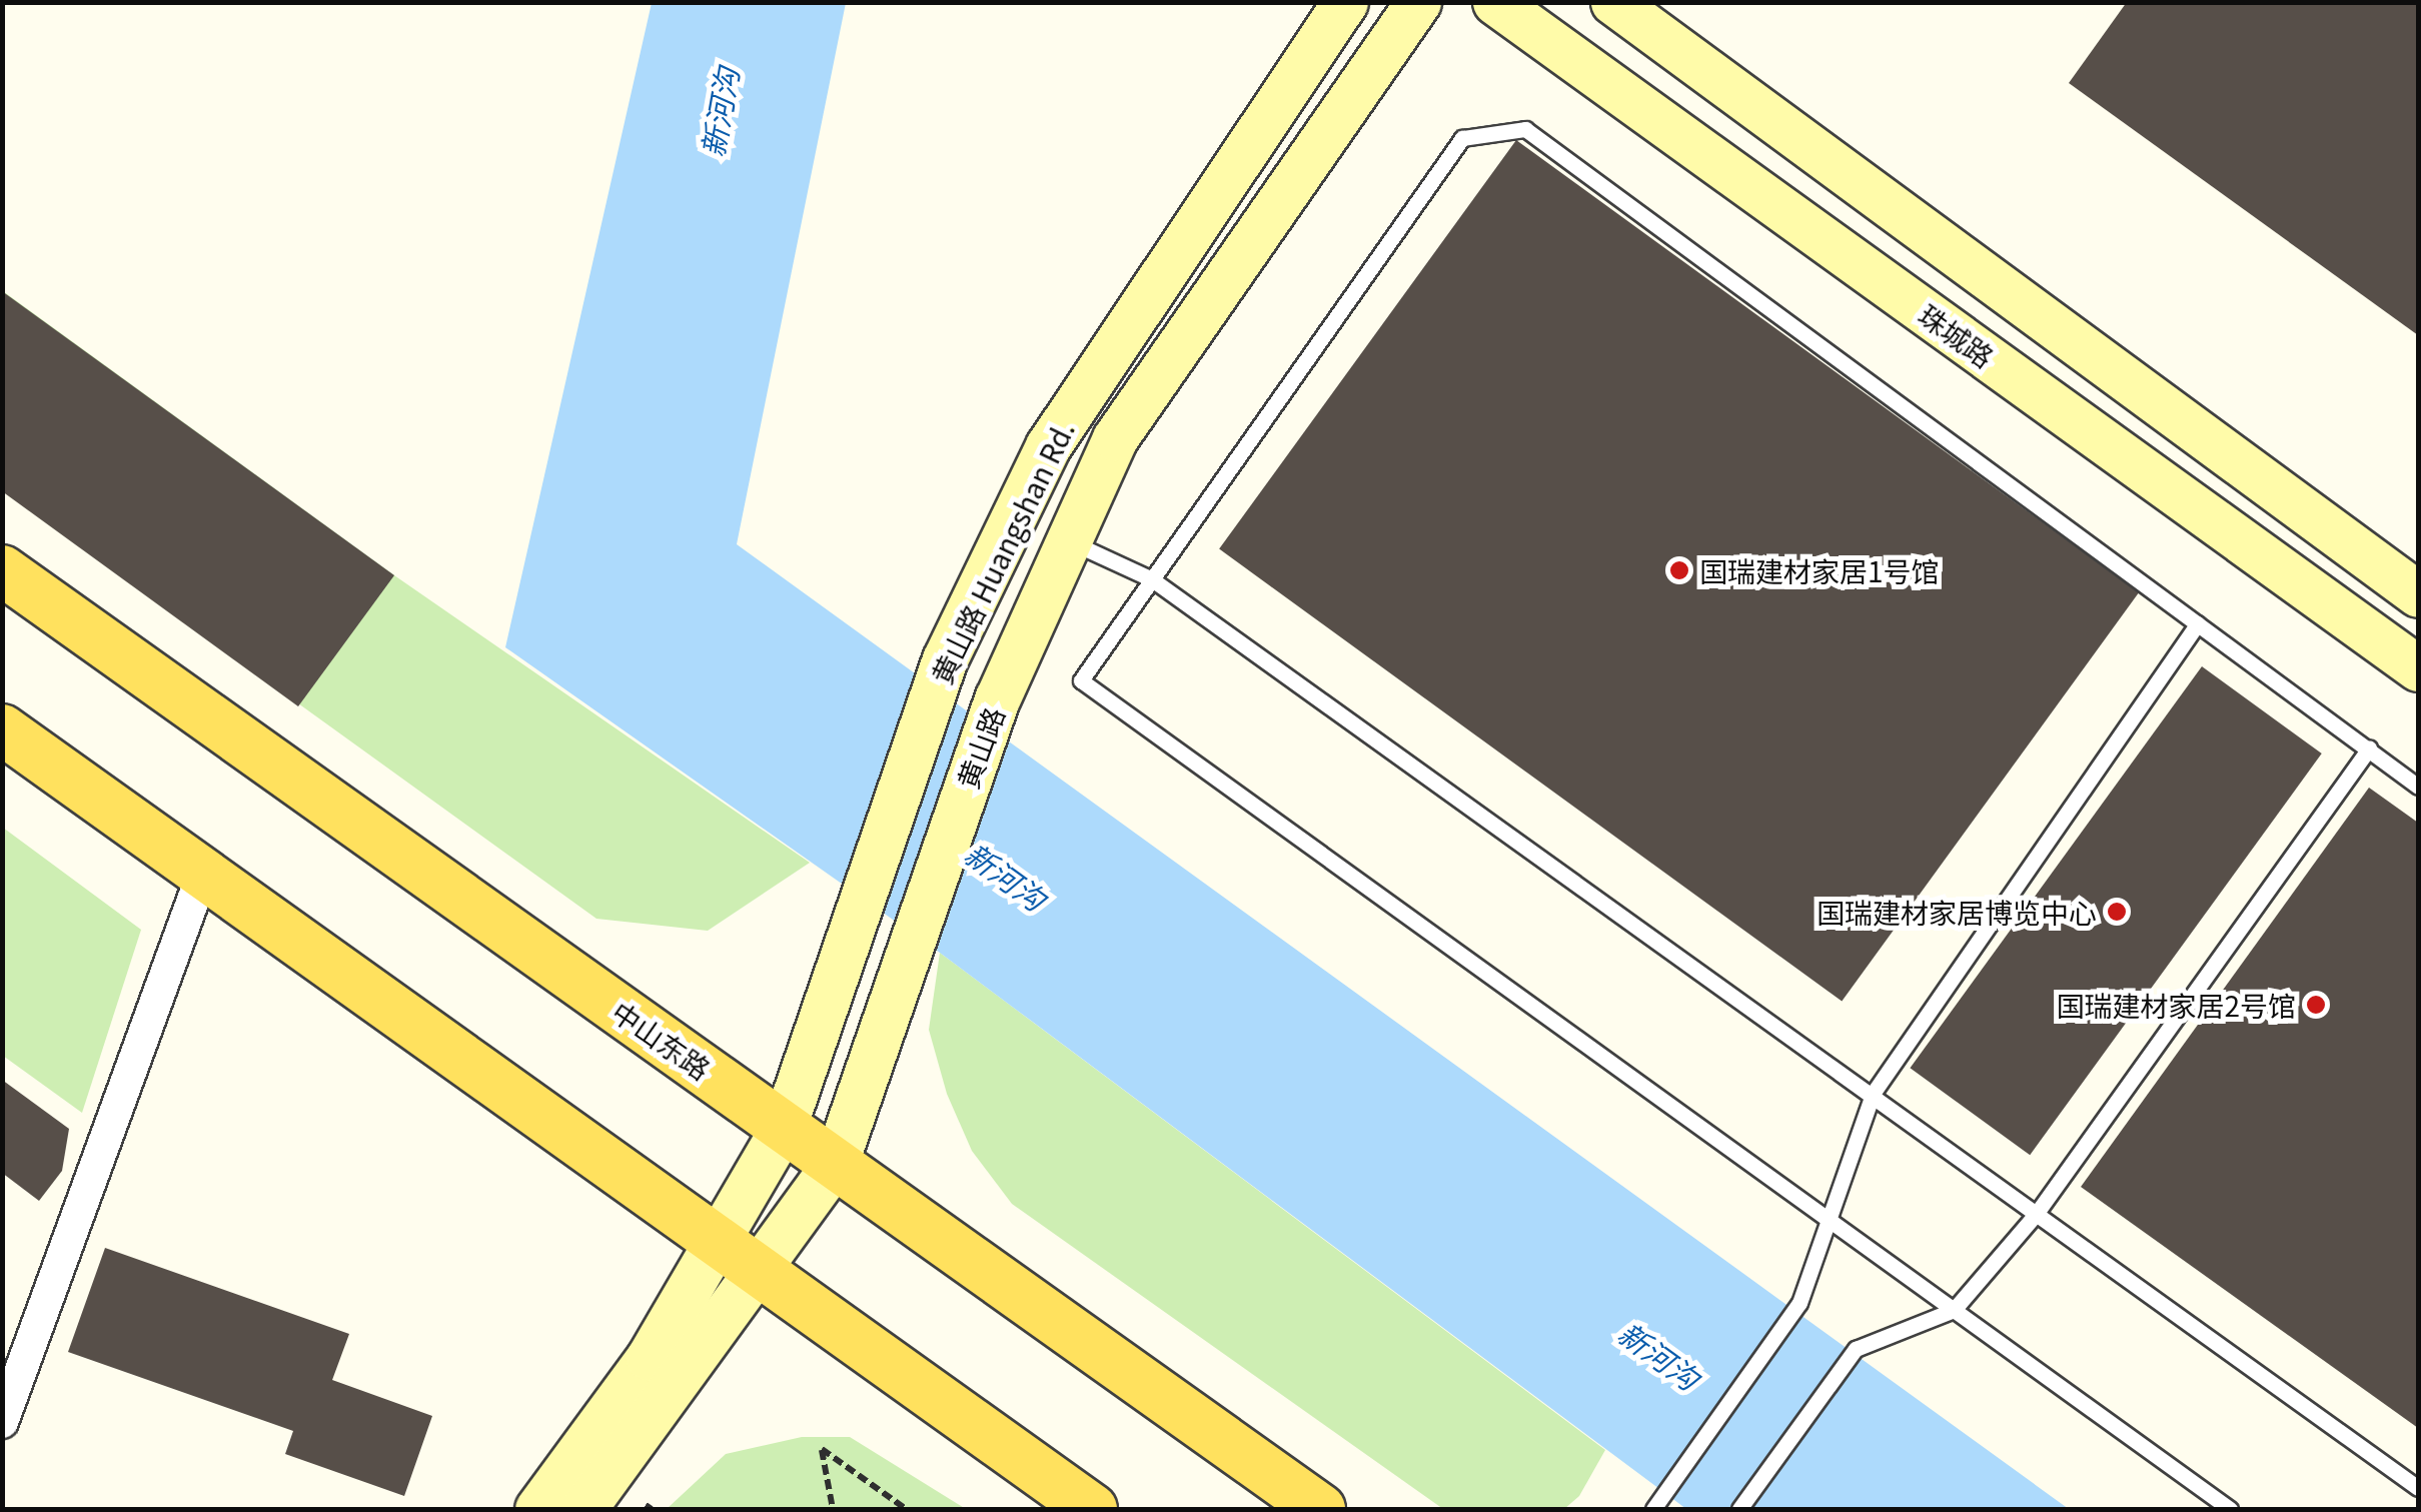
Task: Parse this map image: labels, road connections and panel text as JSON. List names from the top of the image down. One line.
{"streets":{"main road":["中山东路"],"street":["珠城路","黄山路 Huangshan Rd.","黄山路"]},"crossings":[["黄山路 Huangshan Rd.","黄山路"],["黄山路","中山东路"]],"water":["新河沟"],"places":["国瑞建材家居1号馆","国瑞建材家居博览中心","国瑞建材家居2号馆"]}
